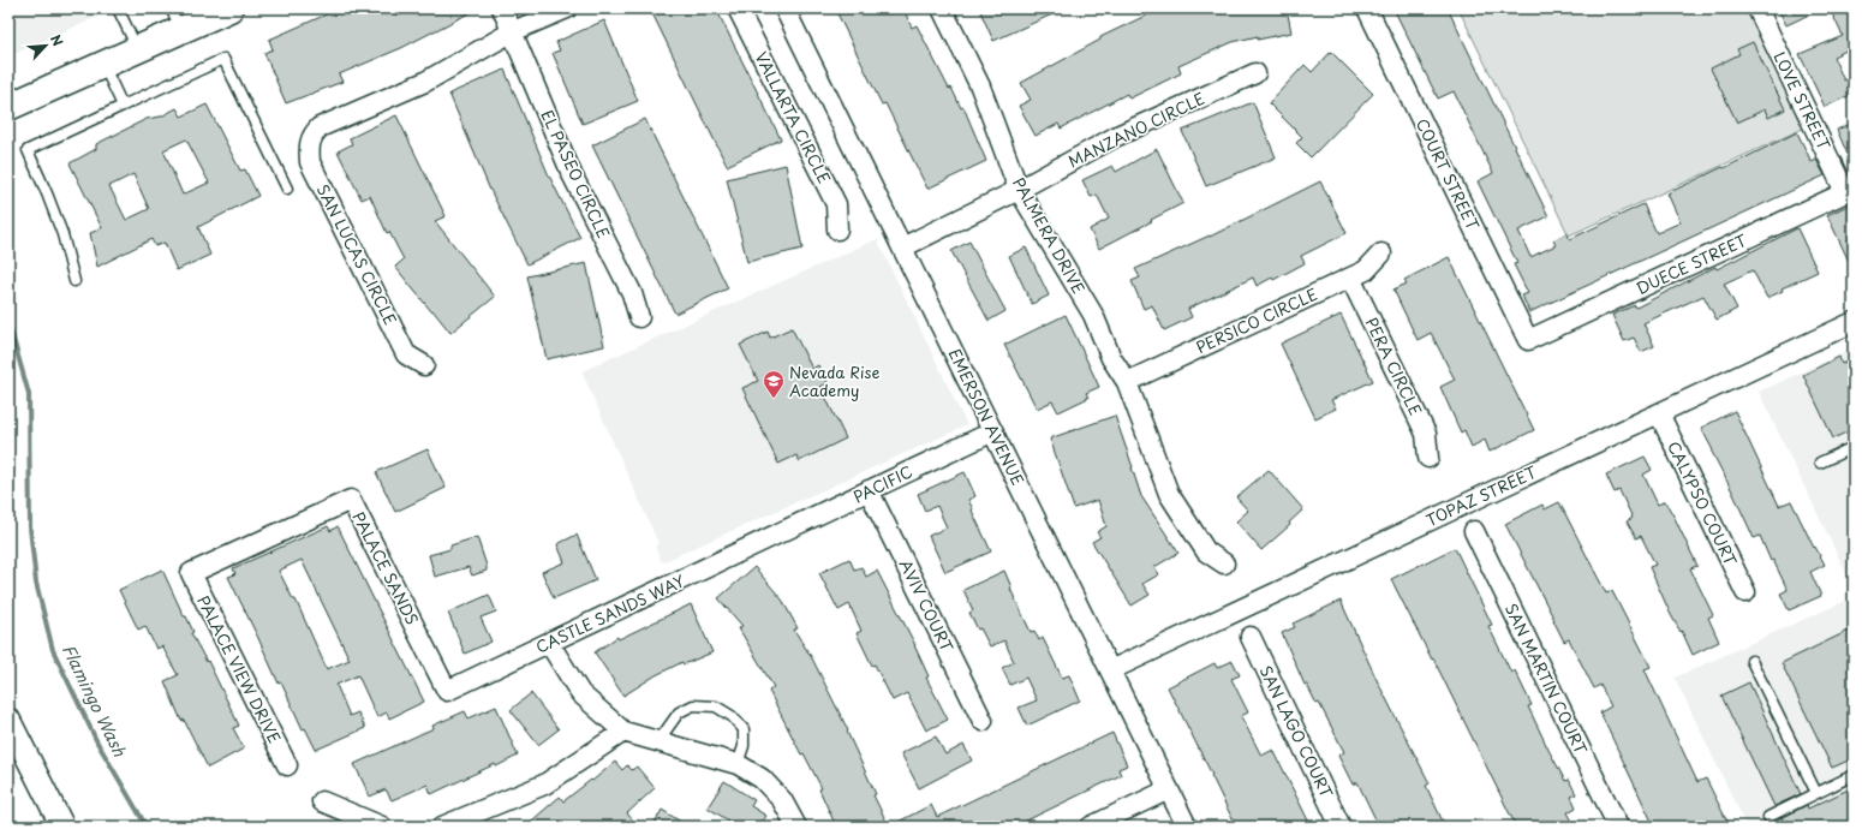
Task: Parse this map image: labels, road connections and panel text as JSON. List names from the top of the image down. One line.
{"streets":{"street":["LOVE STREET","VALLARTA CIRCLE","MANZANO CIRCLE","EL PASEO CIRCLE","COURT STREET","PALMERA DRIVE","SAN LUCAS CIRCLE","DUECE STREET","PERSICO CIRCLE","PERA CIRCLE","EMERSON AVENUE","PACIFIC","TOPAZ STREET","CALYPSO COURT","PALACE SANDS","AVIV COURT","CASTLE SANDS WAY","PALACE VIEW DRIVE","SAN MARTIN COURT","SAN LAGO COURT"]},"crossings":[["LOVE STREET","DUECE STREET"],["MANZANO CIRCLE","PALMERA DRIVE"],["MANZANO CIRCLE","EMERSON AVENUE"],["EL PASEO CIRCLE","SAN LUCAS CIRCLE"],["COURT STREET","DUECE STREET"],["PALMERA DRIVE","PERSICO CIRCLE"],["PERSICO CIRCLE","PERA CIRCLE"],["EMERSON AVENUE","PACIFIC"],["EMERSON AVENUE","TOPAZ STREET"],["PACIFIC","AVIV COURT"],["PACIFIC","CASTLE SANDS WAY"],["TOPAZ STREET","CALYPSO COURT"],["PALACE SANDS","CASTLE SANDS WAY"],["PALACE SANDS","PALACE VIEW DRIVE"]],"water":["Flamingo Wash"],"places":{"school or university":["Nevada Rise Academy"]},"north":"top right"}
